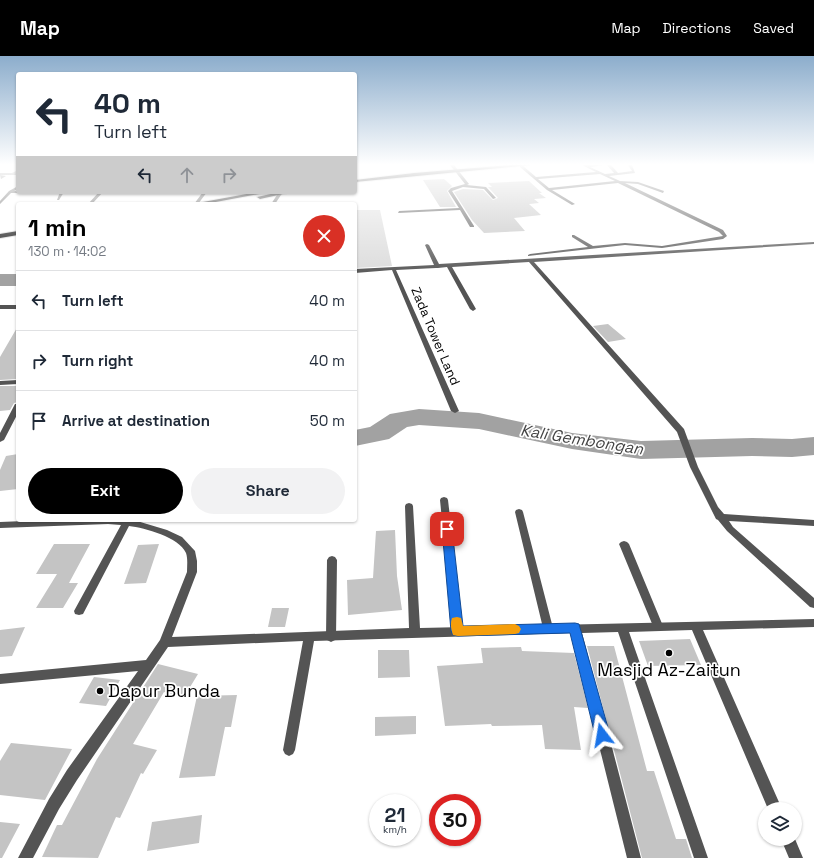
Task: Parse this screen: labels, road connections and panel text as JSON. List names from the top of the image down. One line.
{"streets":{"street":["Zada Tower Land"]},"water":["Kali Gembongan"],"places":["Masjid Az-Zaitun","Dapur Bunda"],"page":{"header":"Map","nav":["Map","Directions","Saved"],"turn":["40 m","Turn left"],"heading":["1 min","130 m · 14:02"],"list":[{"name":"Turn left","value":"40 m"},{"name":"Turn right","value":"40 m"},{"name":"Arrive at destination","value":"50 m"}],"buttons":["Exit","Share"],"speed":"21 km/h","limit":"30"}}
